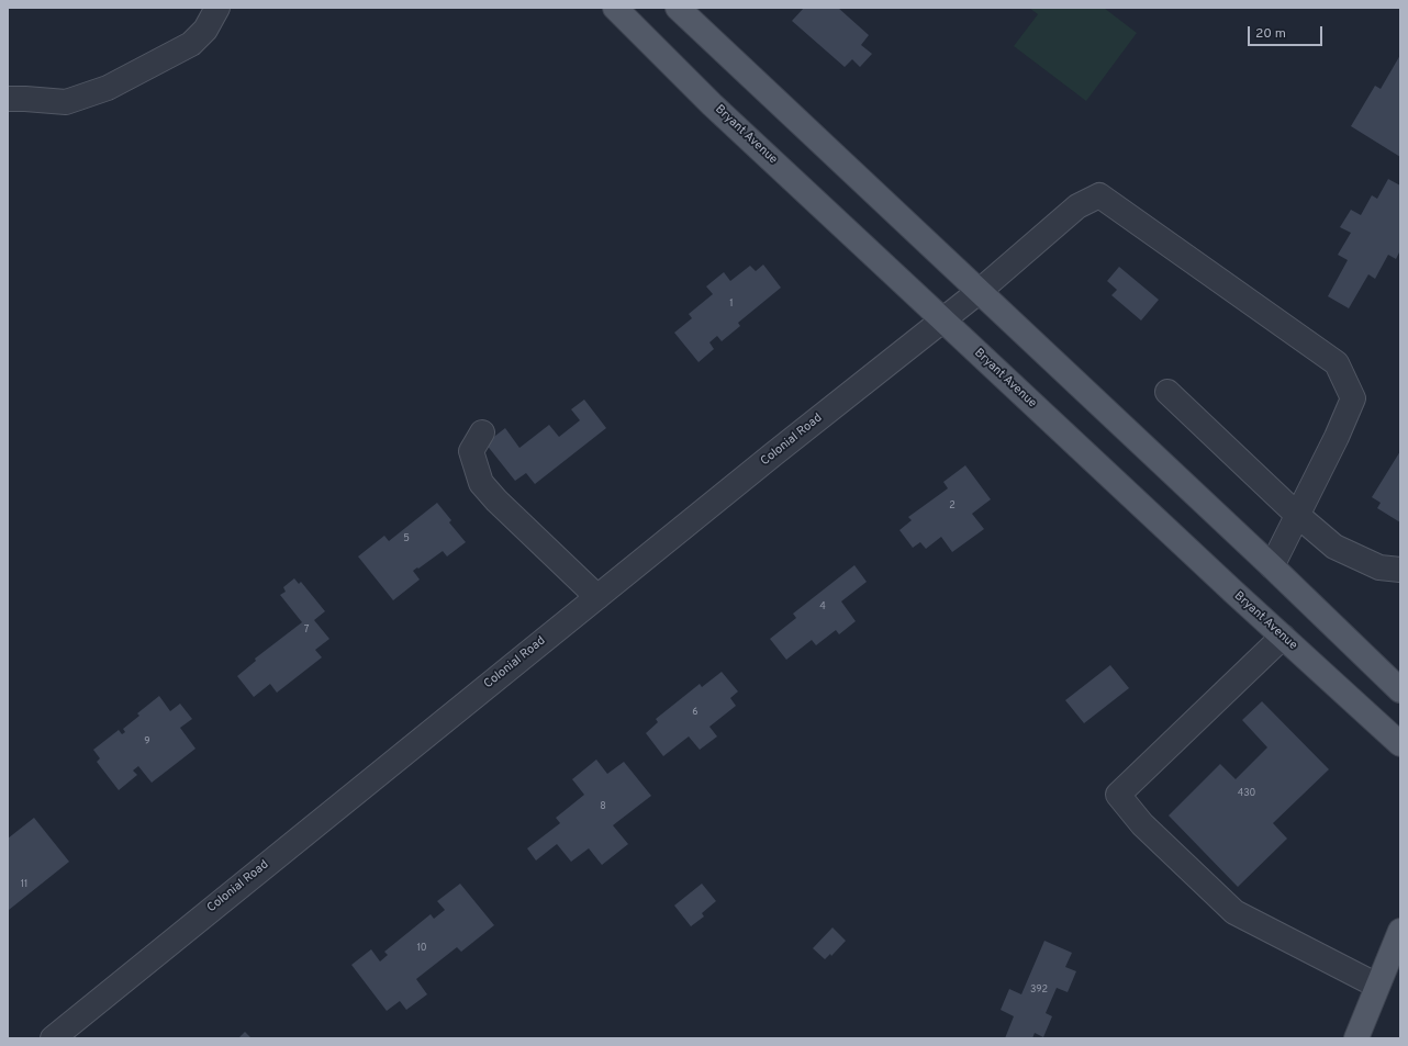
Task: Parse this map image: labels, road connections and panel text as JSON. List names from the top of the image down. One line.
{"streets":{"main road":["Bryant Avenue"],"street":["Colonial Road"]},"crossings":[["Bryant Avenue","Colonial Road"]],"house_numbers":["1","2","5","4","7","6","9","430","8","11","10","392"],"scale_bar":"20 m"}
